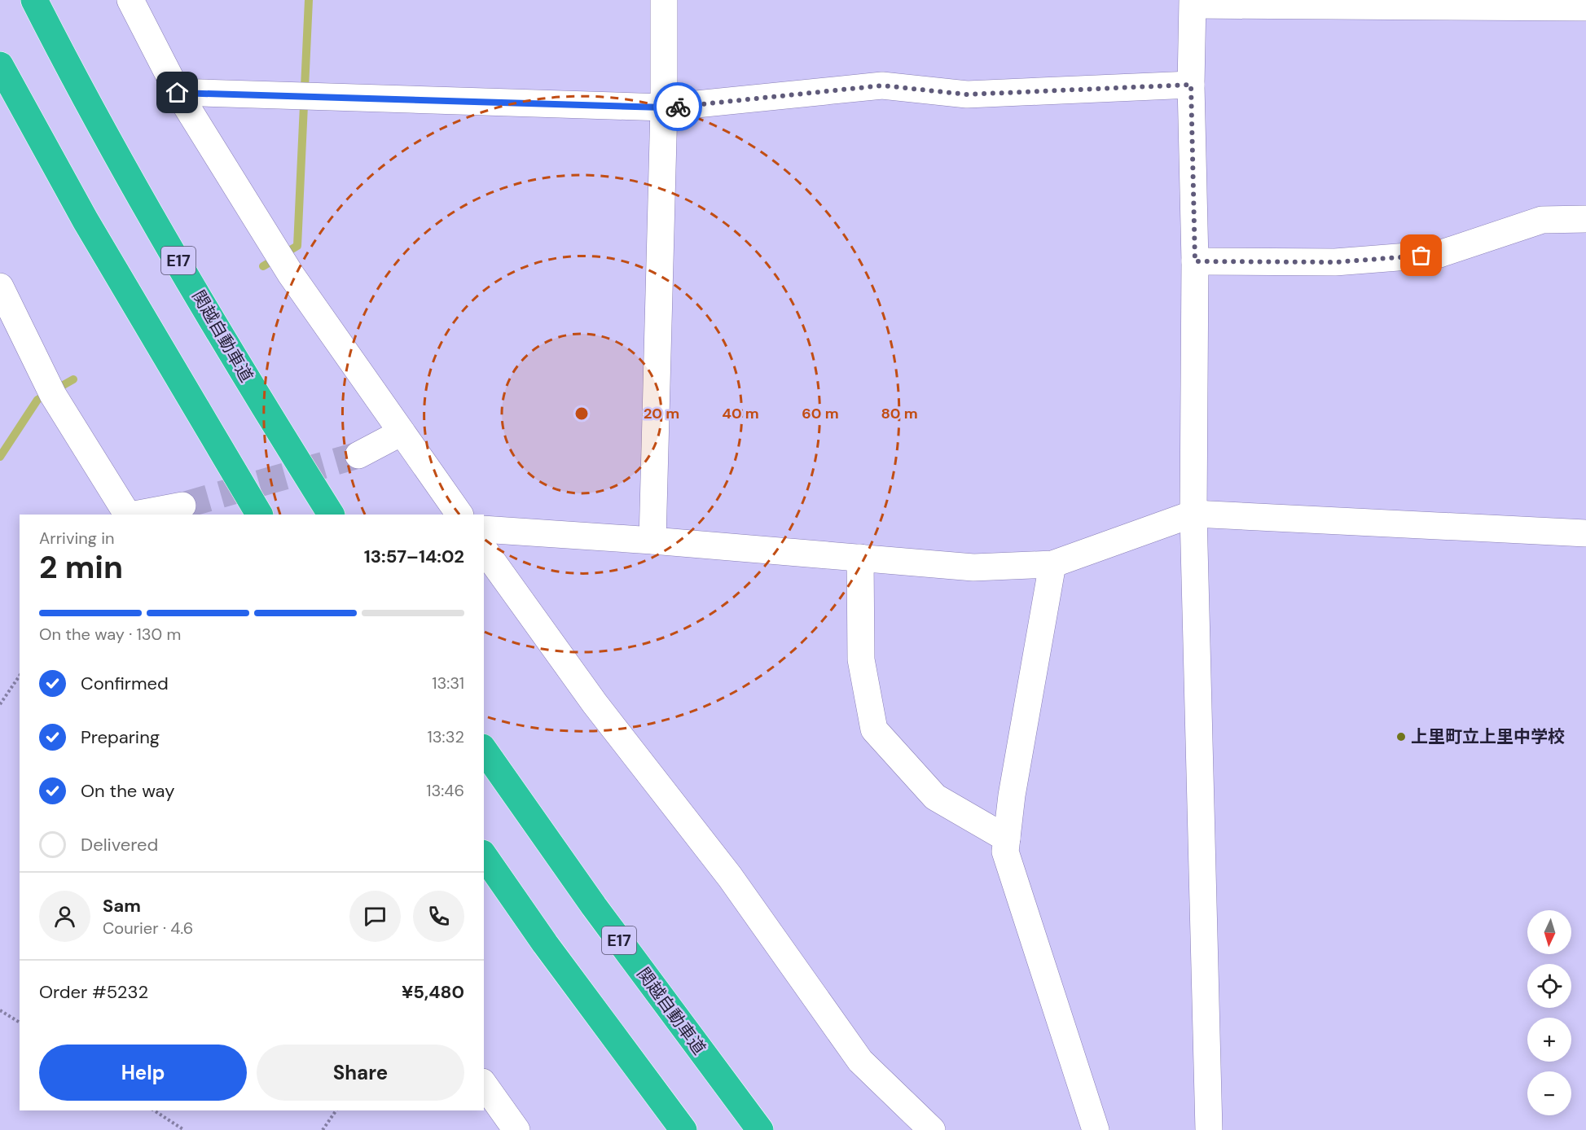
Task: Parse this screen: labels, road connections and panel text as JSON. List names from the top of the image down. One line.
{"streets":{"highway":["E17","関越自動車道"]},"places":["上里町立上里中学校"],"north":"bottom","page":{"heading":["2 min","Arriving in","13:57–14:02"],"panel":["Sam","Courier · 4.6","Order #5232","¥5,480"],"bar":"On the way · 130 m","list":[["Confirmed","13:31"],["Preparing","13:32"],["On the way","13:46"],"Delivered"],"map_buttons":["+","−"],"buttons":["Help","Share"]},"rings":["20 m","40 m","60 m","80 m"]}
